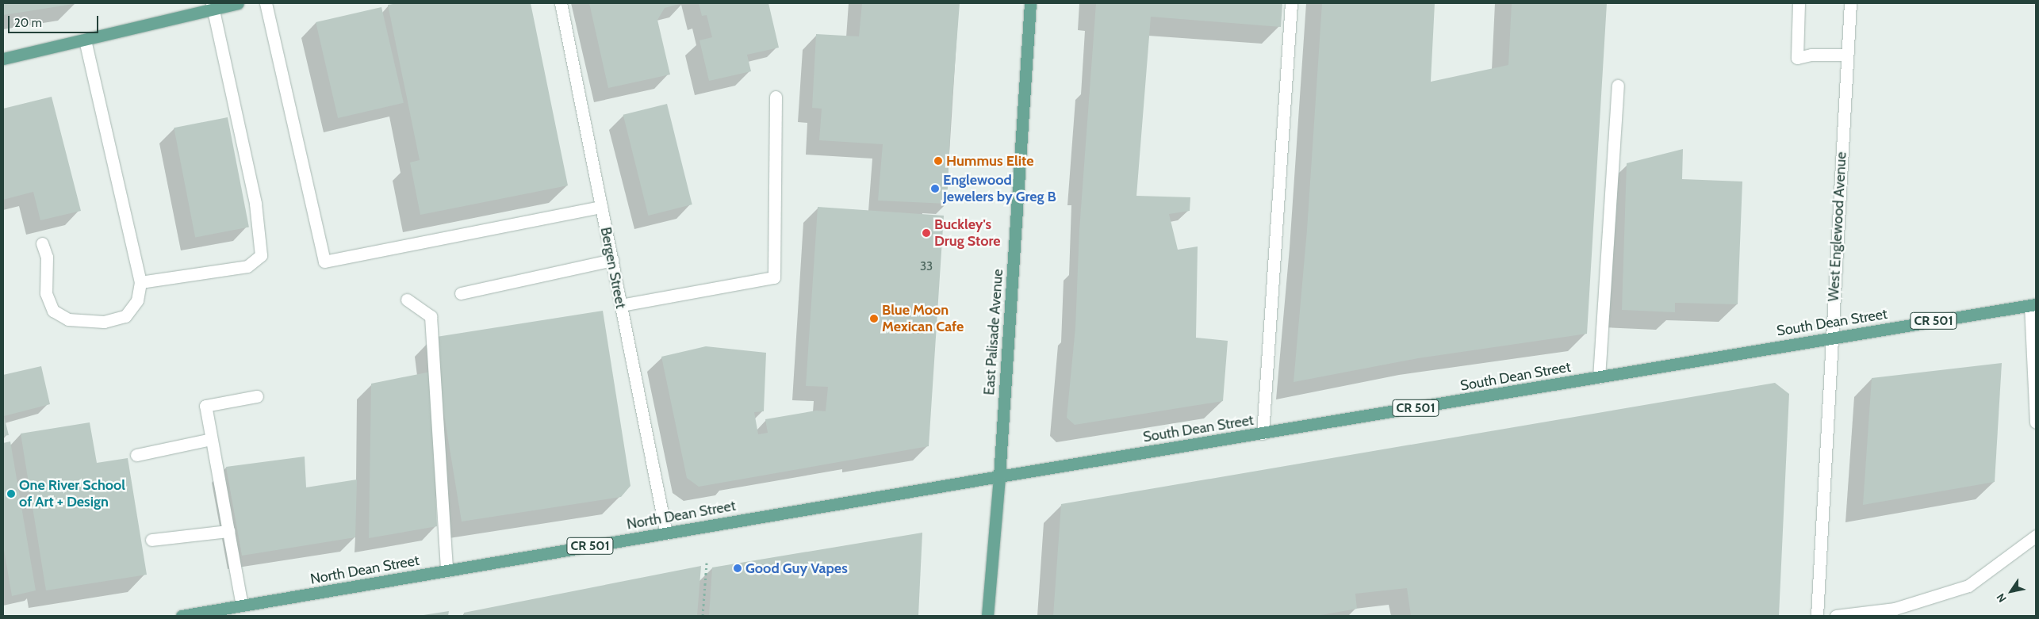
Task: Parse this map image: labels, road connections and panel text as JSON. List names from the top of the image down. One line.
{"streets":{"main road":["CR 501","South Dean Street","East Palisade Avenue","North Dean Street"],"street":["West Englewood Avenue","Bergen Street"]},"crossings":[["West Englewood Avenue","South Dean Street"],["Bergen Street","North Dean Street"],["South Dean Street","East Palisade Avenue"],["South Dean Street","North Dean Street"],["East Palisade Avenue","North Dean Street"]],"places":["Hummus Elite","Englewood Jewelers by Greg B","Buckley's Drug Store","Blue Moon Mexican Cafe","One River School of Art + Design","Good Guy Vapes"],"house_numbers":["33"],"scale_bar":"20 m","north":"bottom left"}
